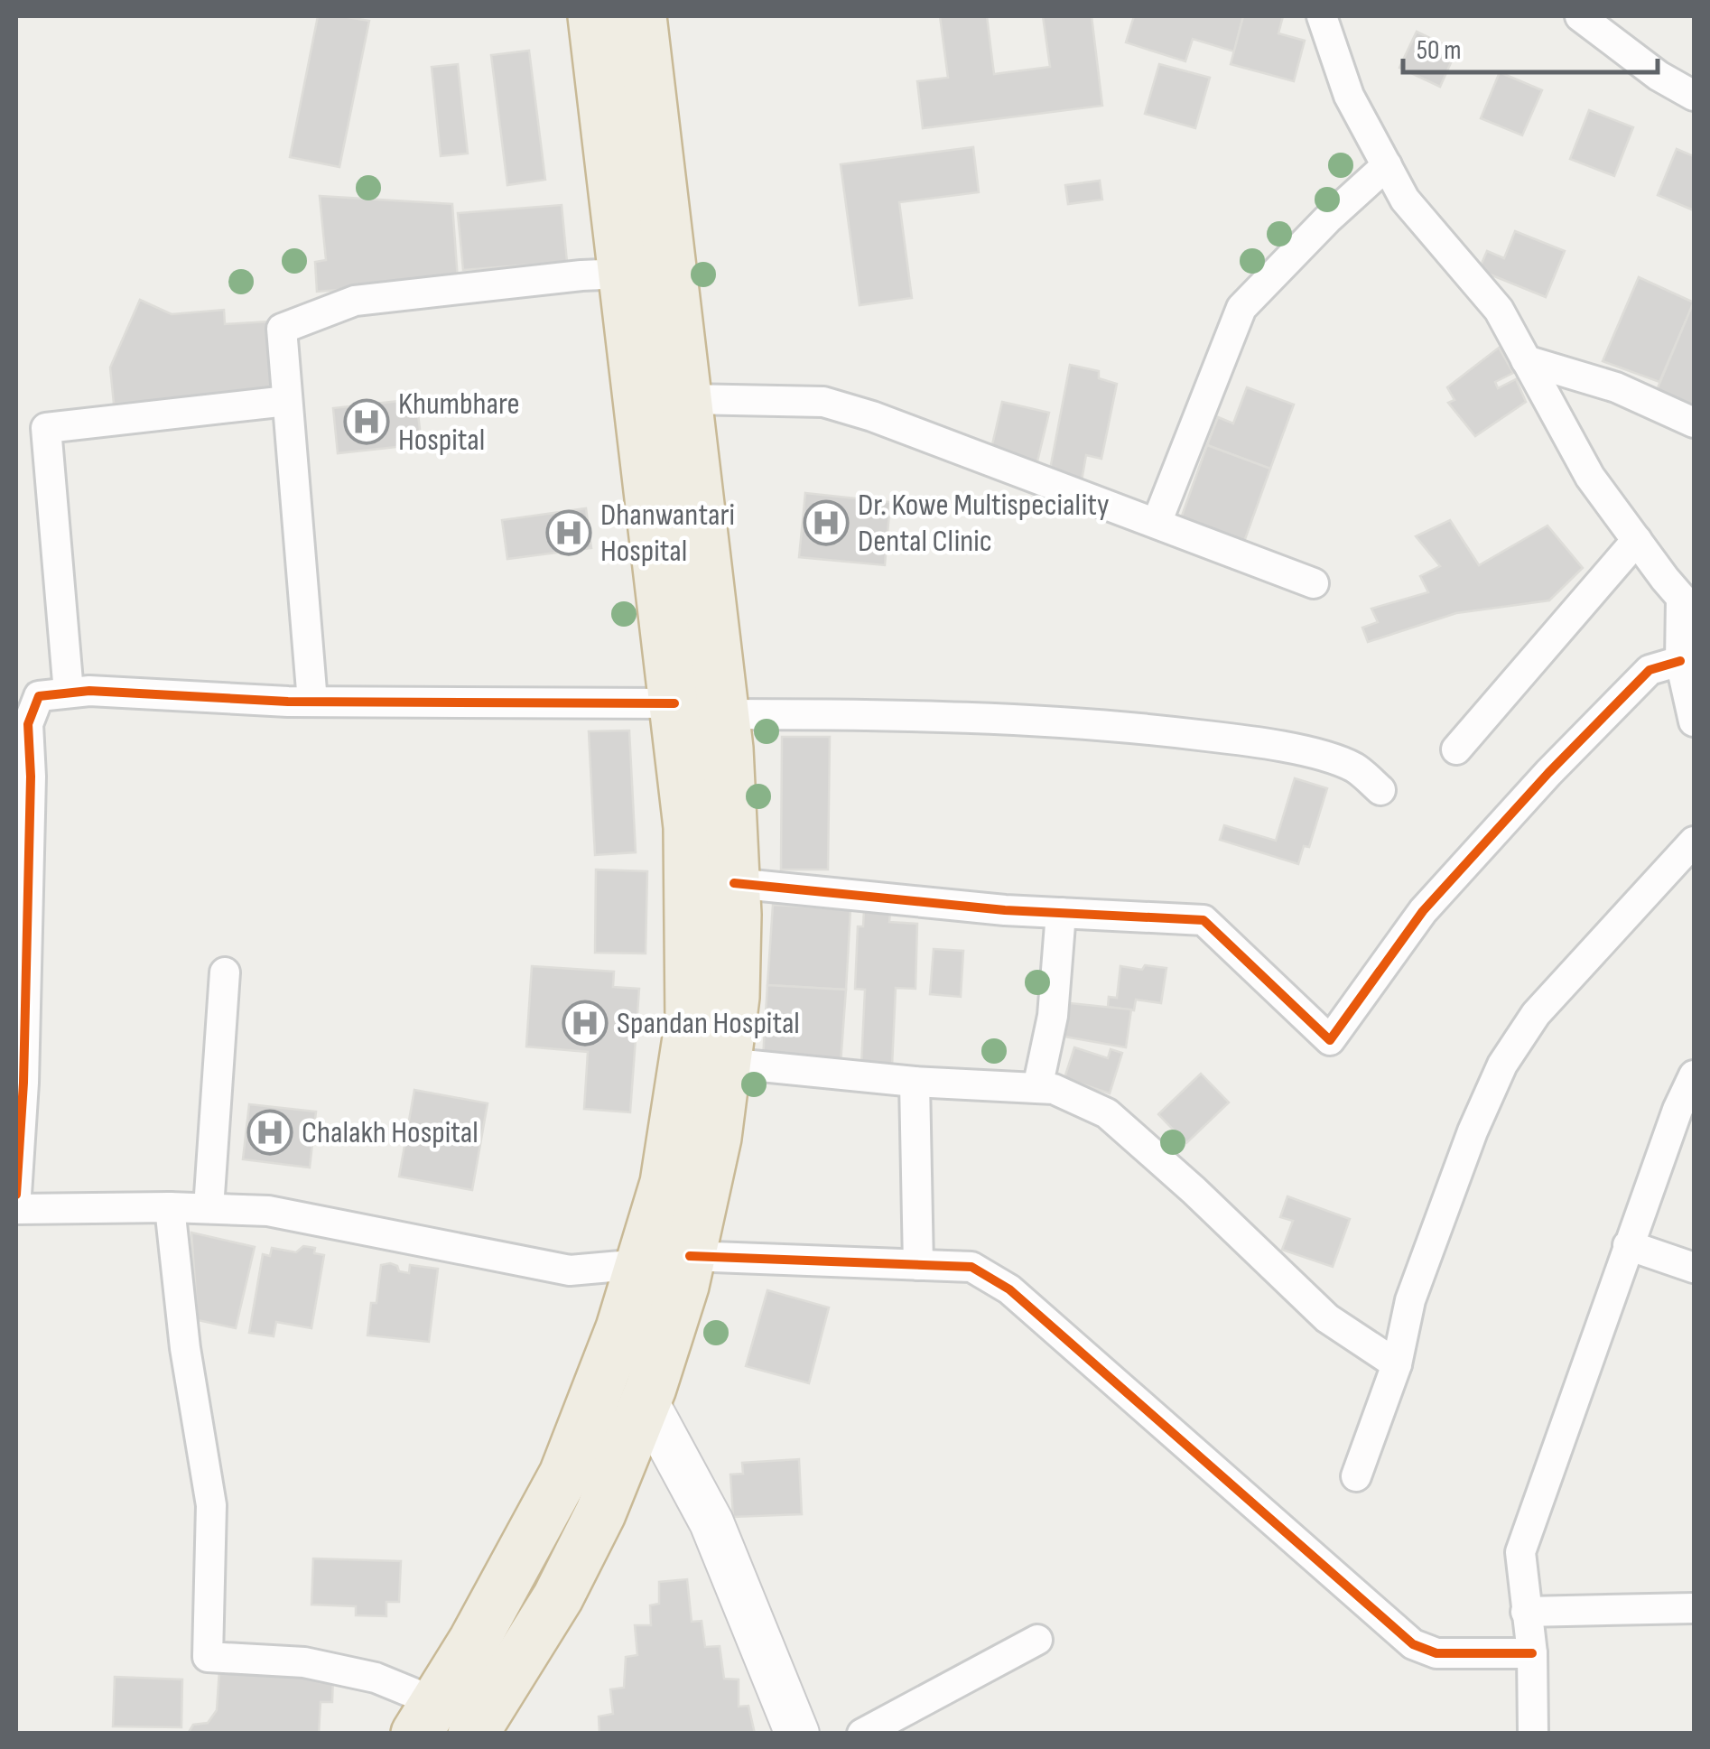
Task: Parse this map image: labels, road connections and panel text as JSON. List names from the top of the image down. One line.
{"places":{"hospital":["Khumbhare Hospital","Dr. Kowe Multispeciality Dental Clinic","Dhanwantari Hospital","Spandan Hospital","Chalakh Hospital"]},"scale_bar":"50 m"}
